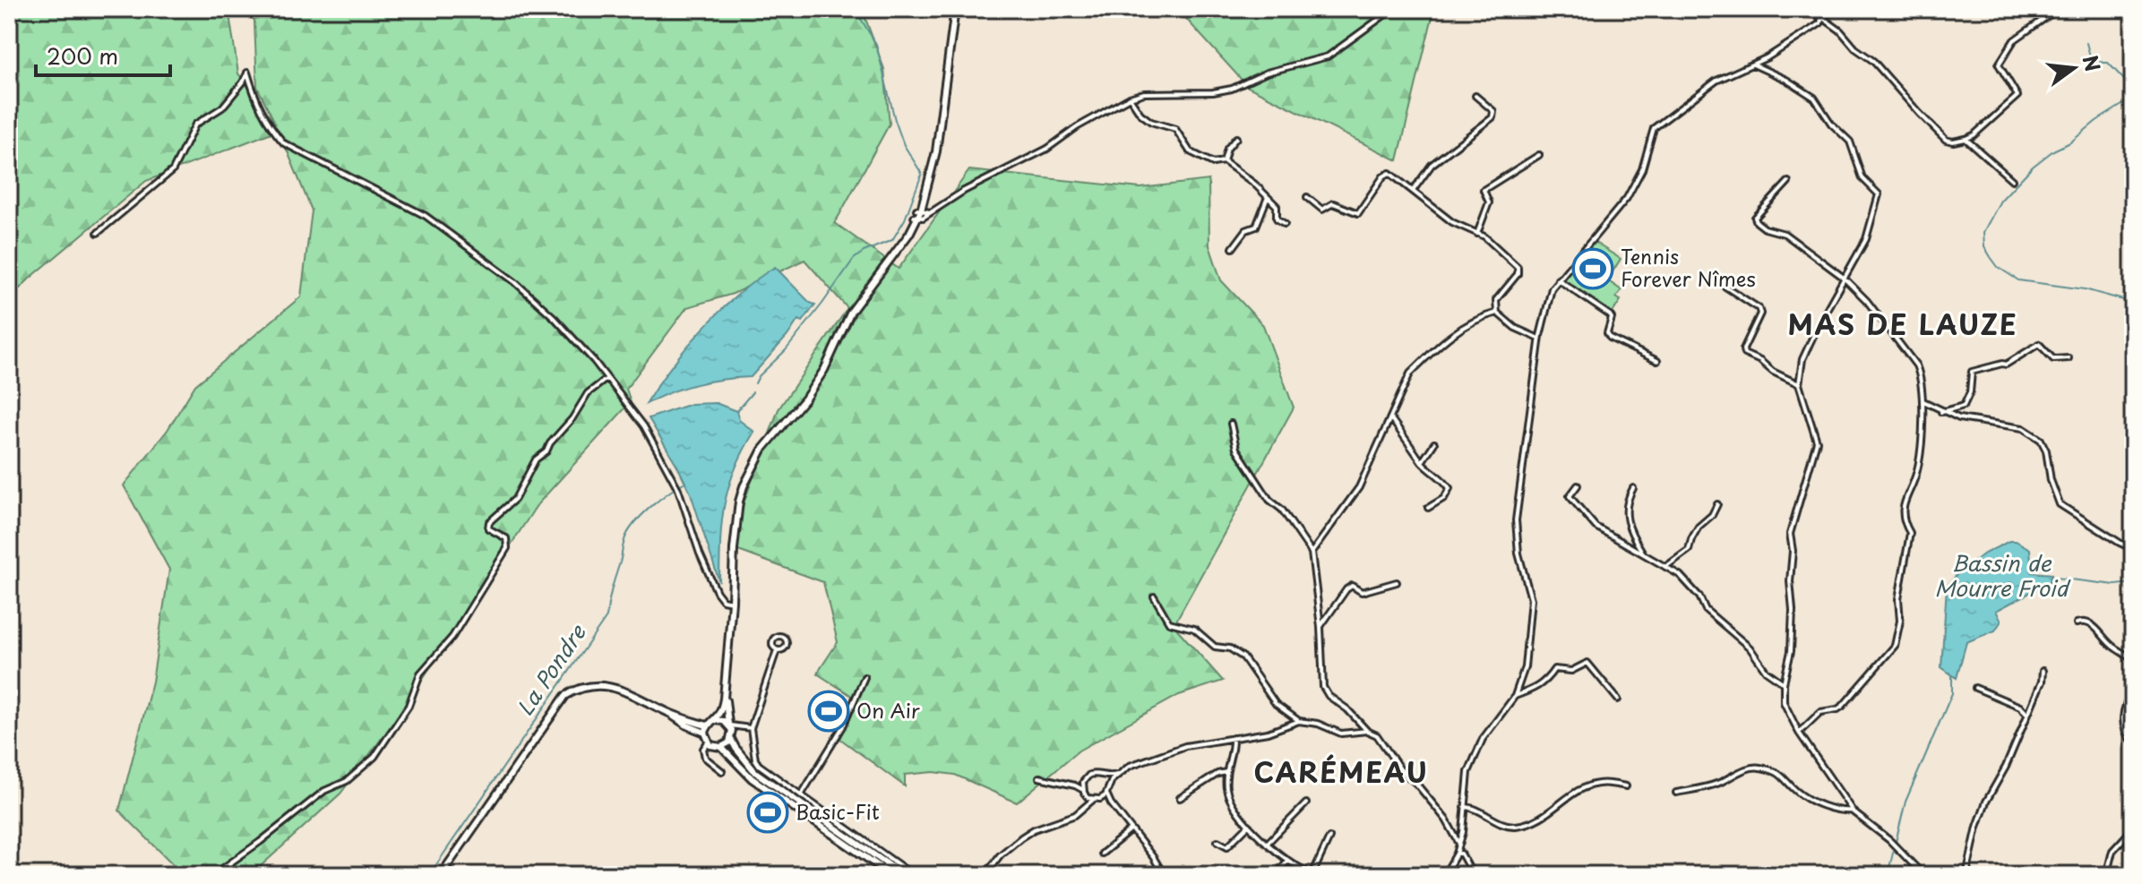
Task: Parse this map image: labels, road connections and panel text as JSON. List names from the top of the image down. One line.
{"districts":["MAS DE LAUZE","CARÉMEAU"],"water":["Bassin de Mourre Froid","La Pondre"],"places":{"sports":["Tennis Forever Nîmes","On Air","Basic-Fit"]},"scale_bar":"200 m","north":"right"}
